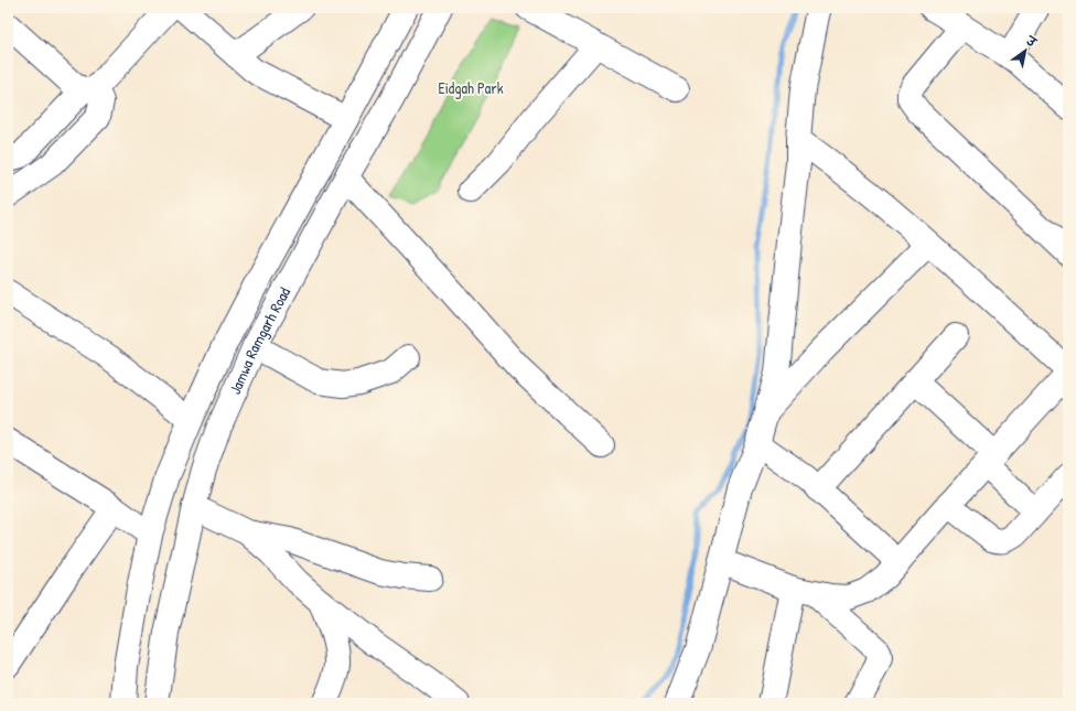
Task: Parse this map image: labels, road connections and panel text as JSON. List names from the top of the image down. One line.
{"streets":{"main road":["Jamwa Ramgarh Road"]},"parks":["Eidgah Park"],"north":"top right"}
